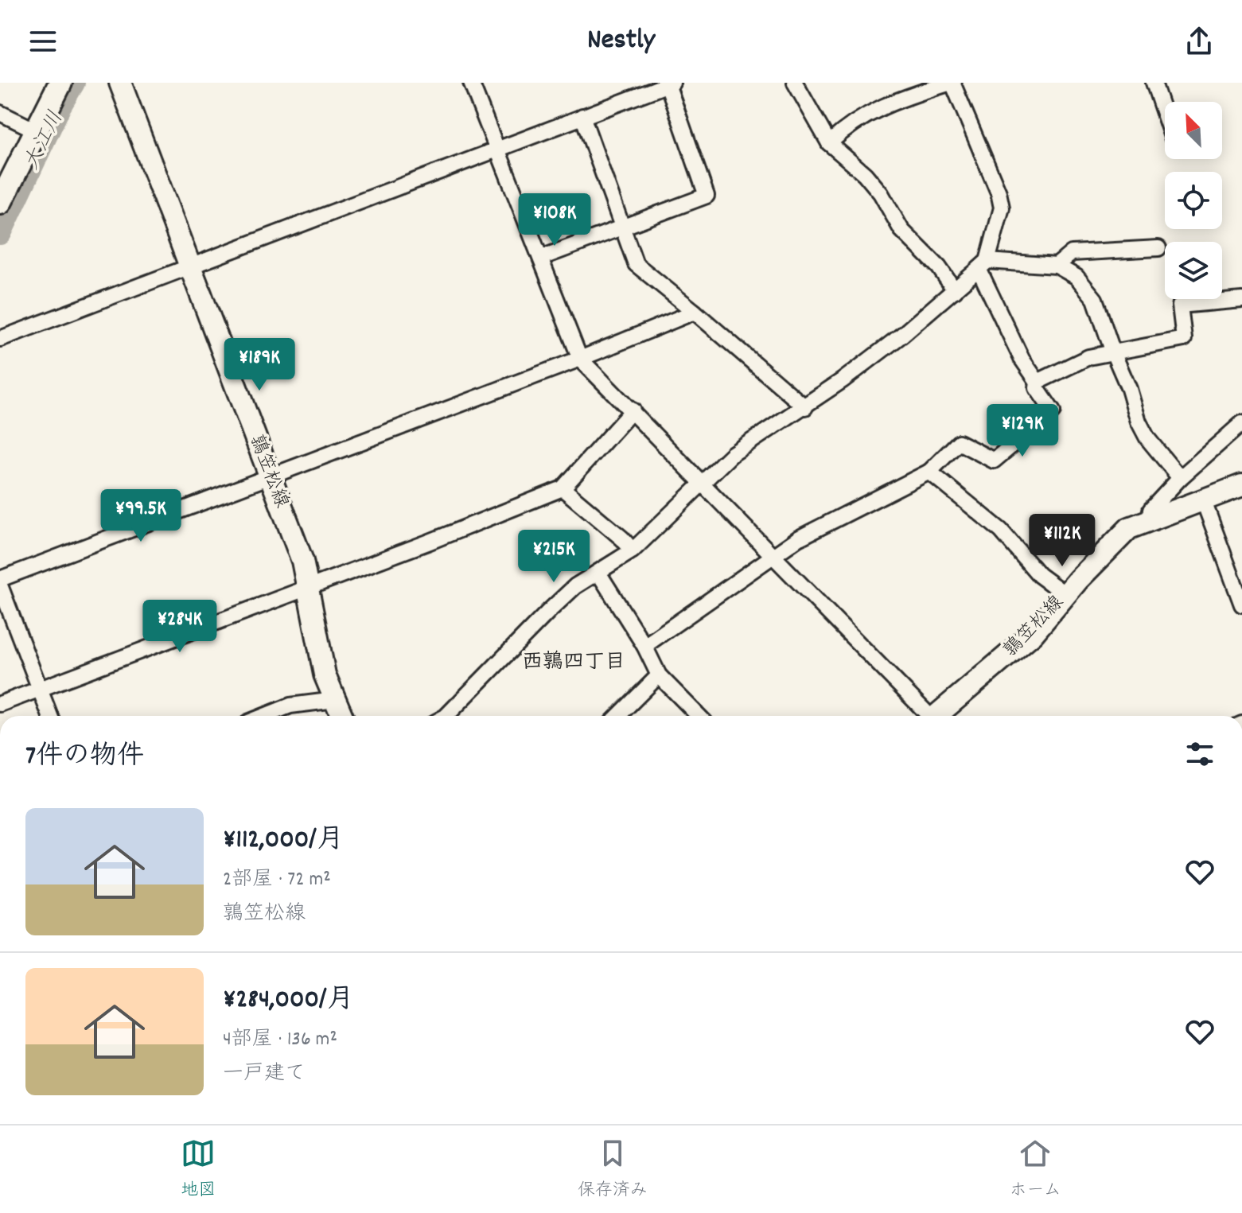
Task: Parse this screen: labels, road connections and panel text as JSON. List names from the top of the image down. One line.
{"streets":{"main road":["鶉笠松線"]},"districts":["西鶉四丁目"],"water":["大江川"],"north":"top left","page":{"header":"Nestly","price":["¥108K","¥189K","¥129K","¥99.5K","¥112K","¥215K","¥284K"],"heading":"7件の物件","list":[{"name":"¥112,000/月","note":"2部屋 · 72 m² · 鶉笠松線"},{"name":"¥284,000/月","note":"4部屋 · 136 m² · 一戸建て"}],"tabs":["地図","保存済み","ホーム"]}}
